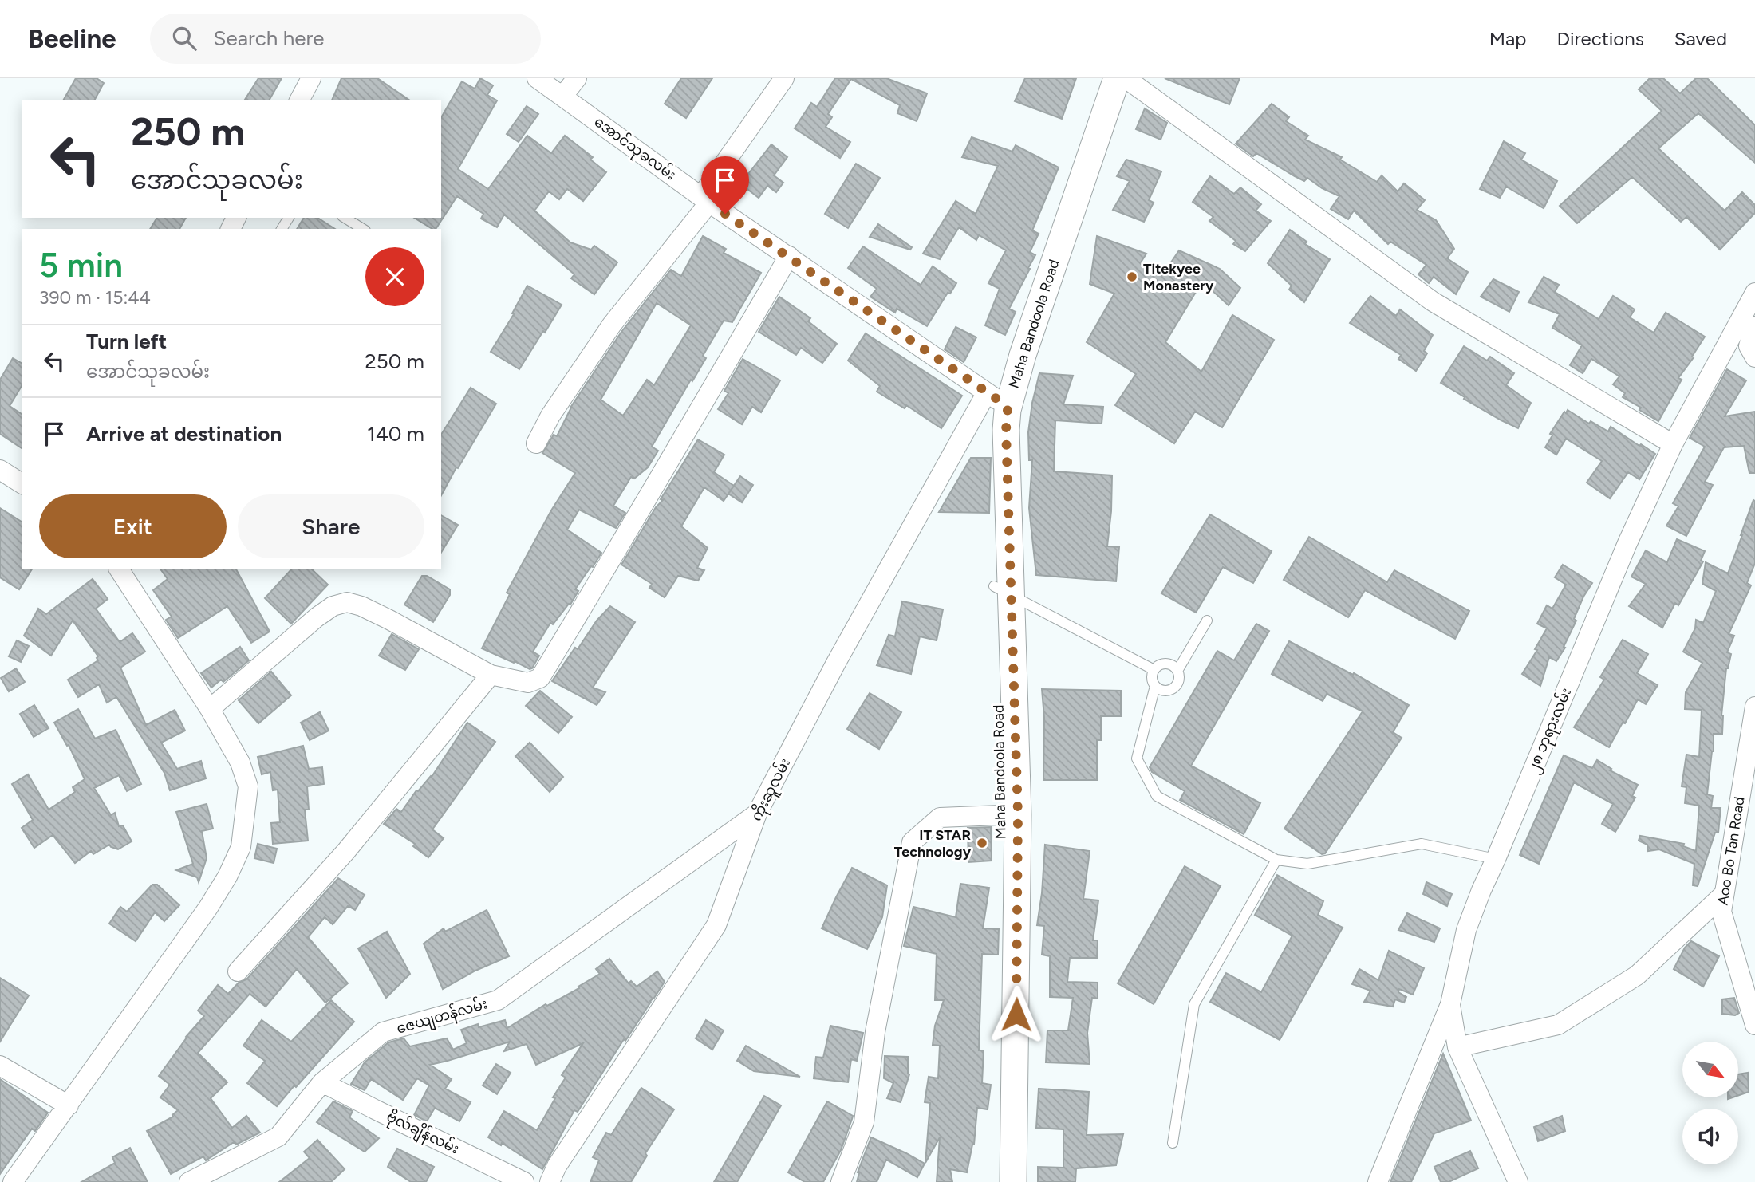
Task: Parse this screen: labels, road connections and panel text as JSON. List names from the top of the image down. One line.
{"streets":{"main road":["Maha Bandoola Road"],"street":["အောင်သုခလမ်း","၂၈ ဘုရားလမ်း","ကိုးဆူလမ်း","Aoo Bo Tan Road","ဇေယျတန်လမ်း","ဗိုလ်ချိန်လမ်း"]},"crossings":[["အောင်သုခလမ်း","Maha Bandoola Road"],["အောင်သုခလမ်း","ကိုးဆူလမ်း"],["Maha Bandoola Road","ကိုးဆူလမ်း"],["ကိုးဆူလမ်း","ဇေယျတန်လမ်း"],["ဇေယျတန်လမ်း","ဗိုလ်ချိန်လမ်း"]],"places":["Titekyee Monastery","IT STAR Technology"],"north":"bottom right","page":{"header":"Beeline","search":"Search here","nav":["Map","Directions","Saved"],"turn":["250 m","အောင်သုခလမ်း"],"heading":["5 min","390 m · 15:44"],"list":[{"name":"Turn left","note":"အောင်သုခလမ်း","value":"250 m"},{"name":"Arrive at destination","value":"140 m"}],"buttons":["Exit","Share"]}}
